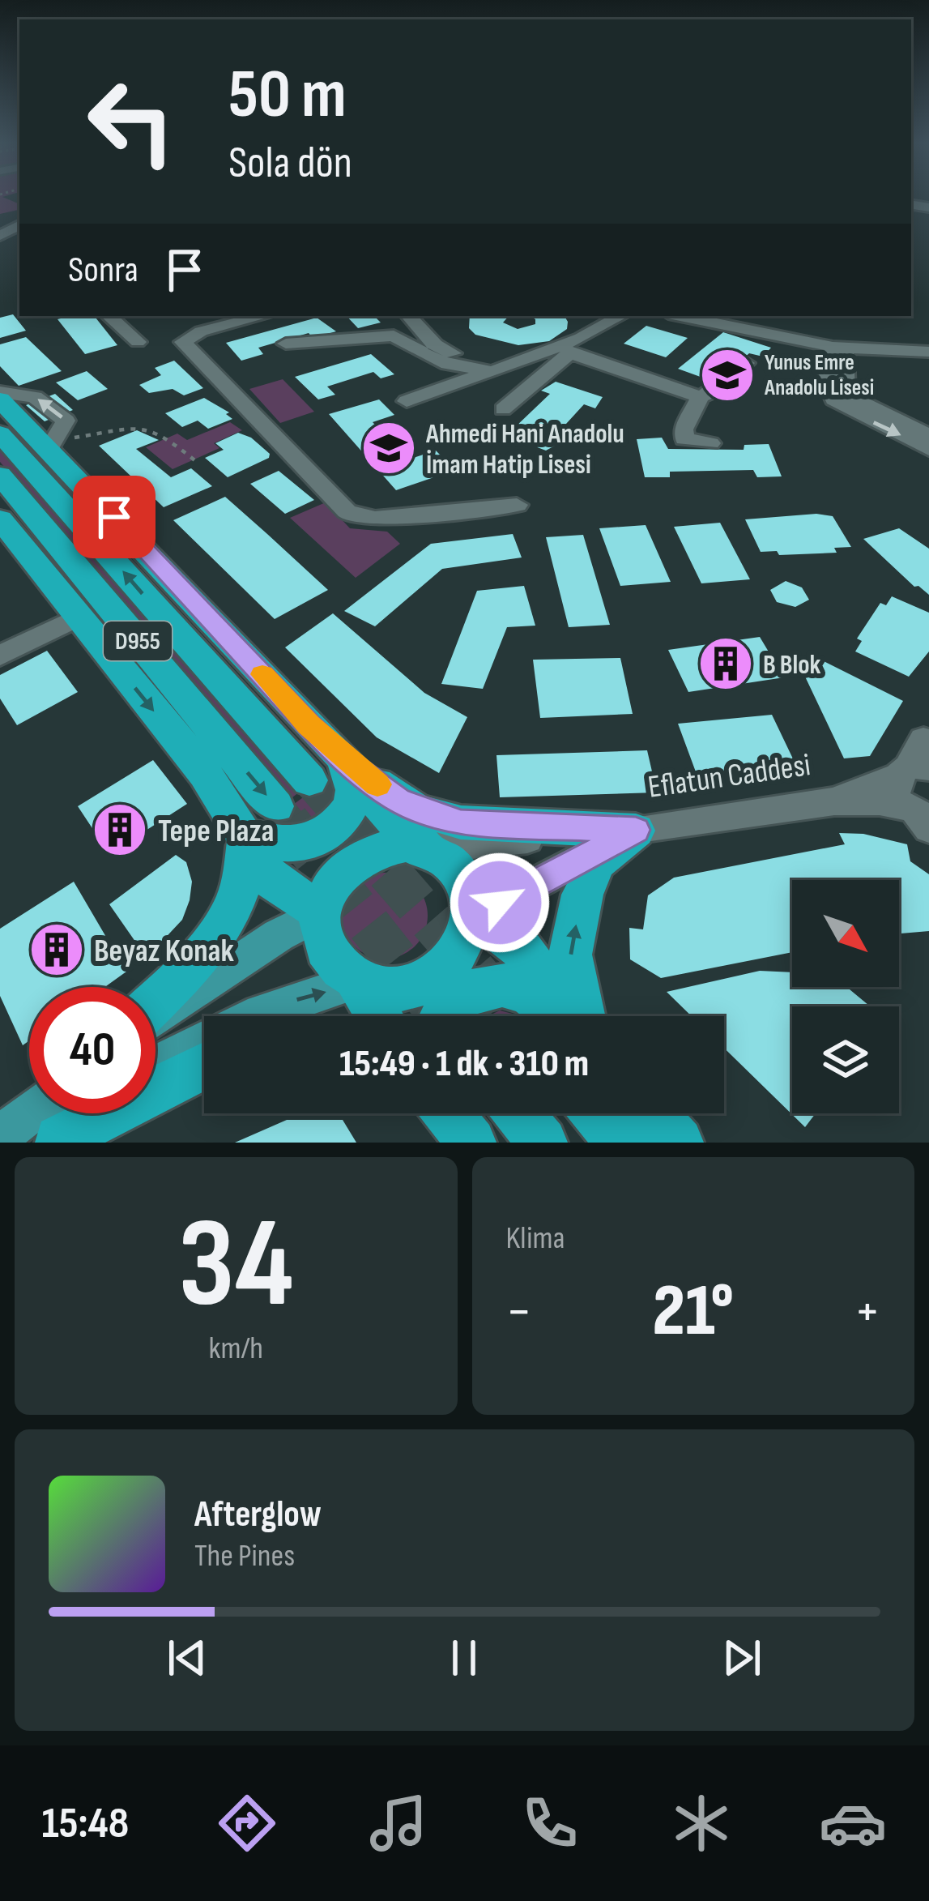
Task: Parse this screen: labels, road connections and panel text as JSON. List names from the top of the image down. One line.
{"streets":{"highway":["D955"],"street":["Eflatun Caddesi"]},"places":{"school or university":["Yunus Emre Anadolu Lisesi","Ahmedi Hani Anadolu İmam Hatip Lisesi"],"building":["B Blok","Tepe Plaza","Beyaz Konak"]},"north":"bottom right","page":{"turn":["50 m","Sola dön"],"then":"Sonra","limit":"40","trip":"15:49 · 1 dk · 310 m","tile":[["34","km/h"],"Klima"],"heat":["−","21°","+"],"song":["Afterglow","The Pines"],"tabs":"15:48"}}
